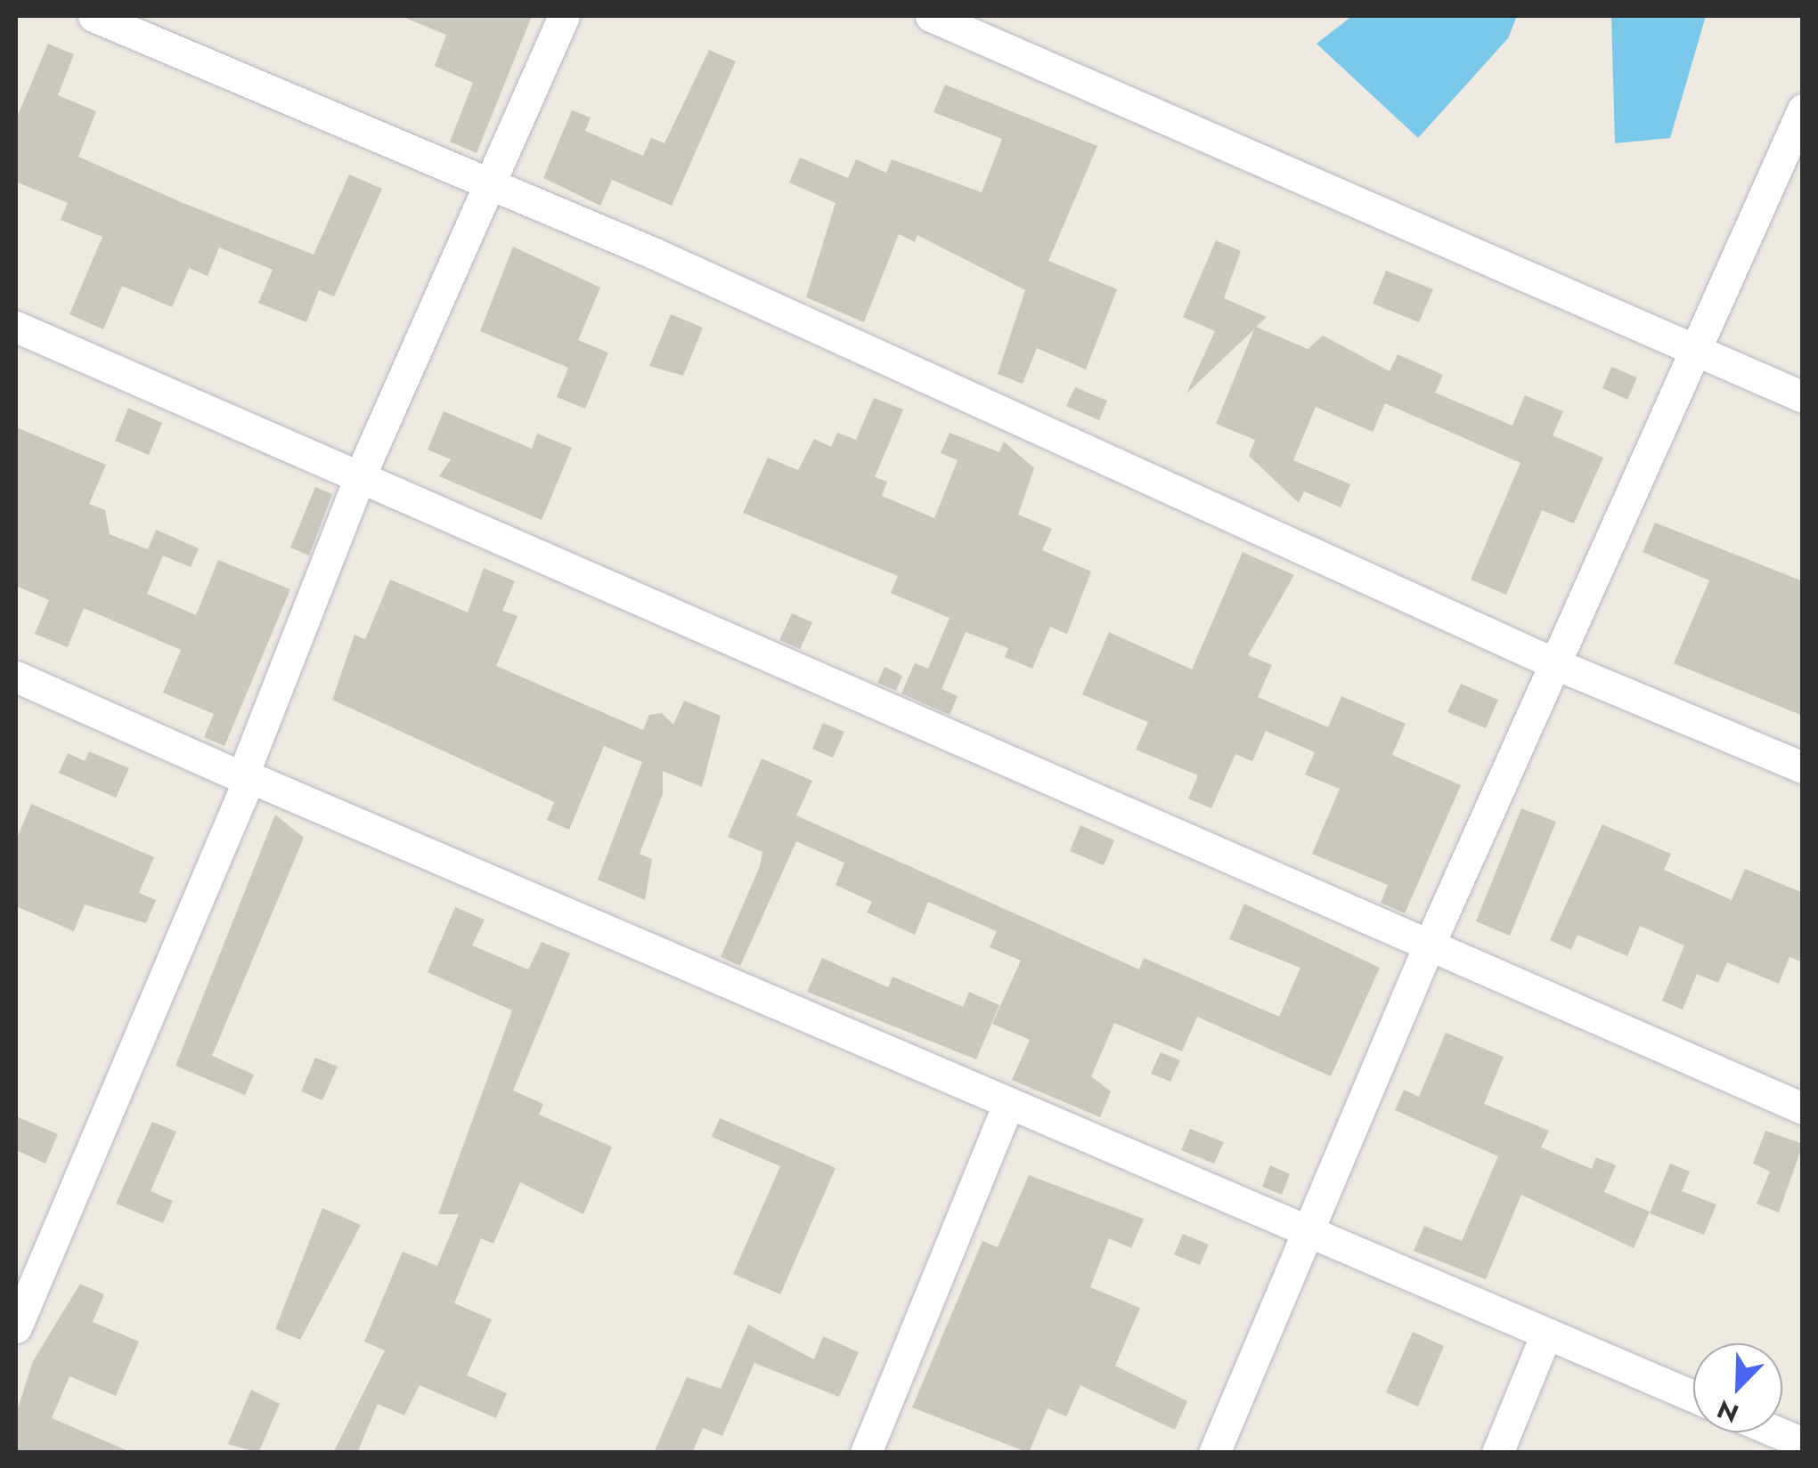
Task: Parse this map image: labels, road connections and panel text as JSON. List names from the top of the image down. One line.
{"north":"bottom left"}
